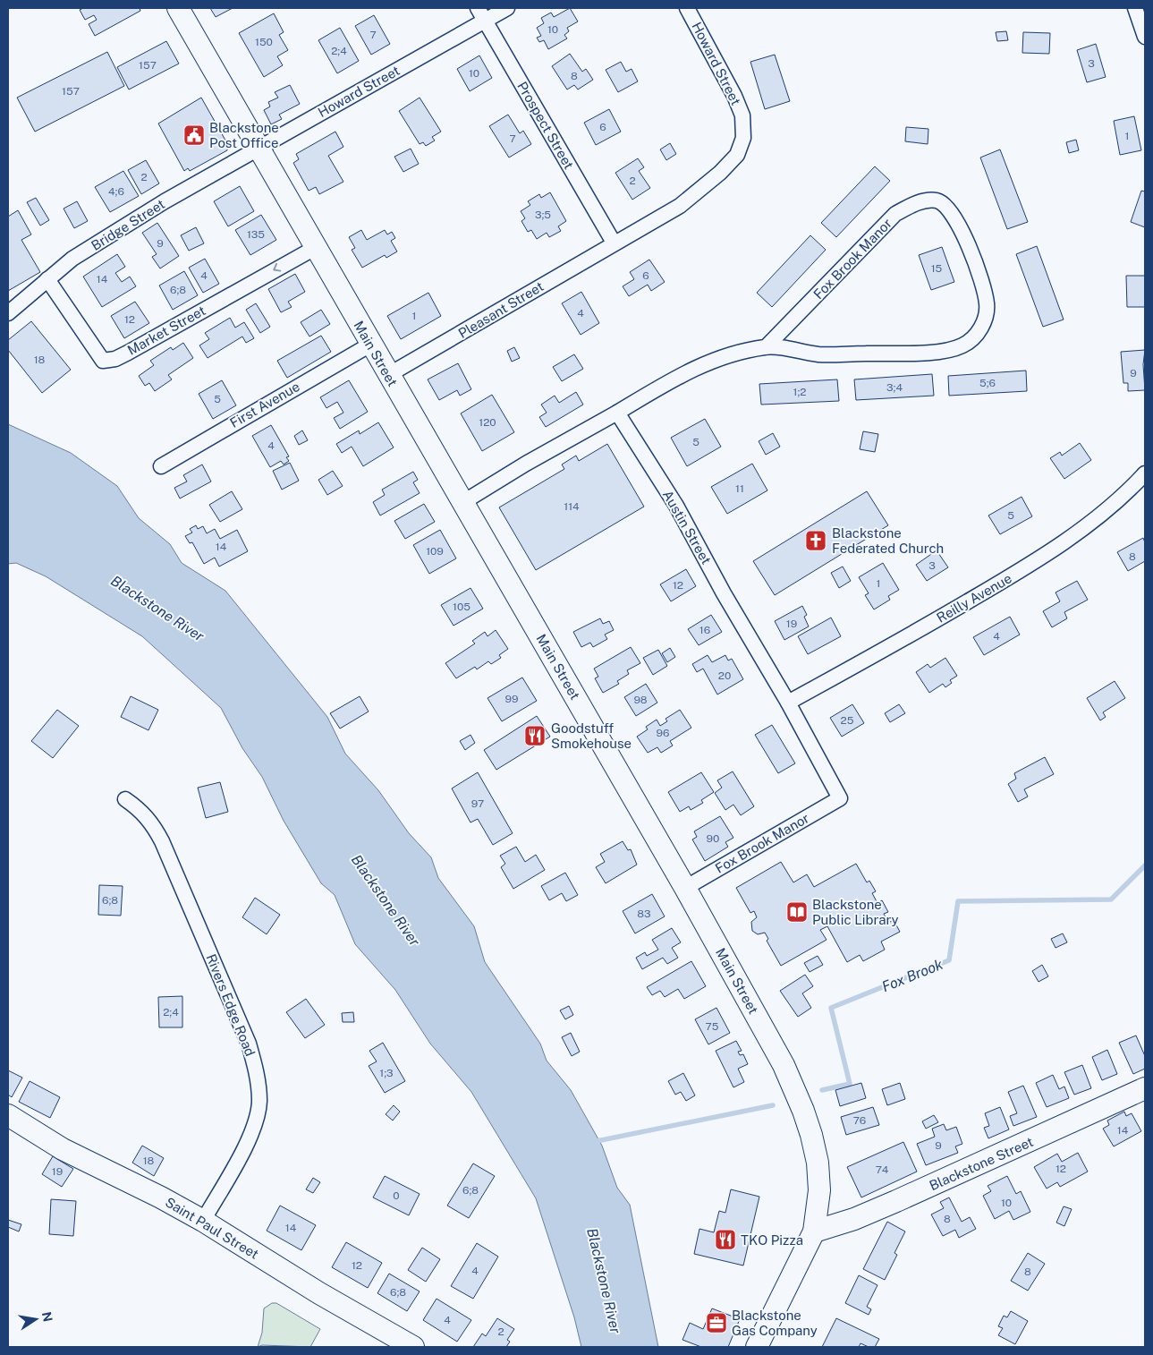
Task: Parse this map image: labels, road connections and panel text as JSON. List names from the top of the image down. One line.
{"streets":{"main road":["Main Street","Blackstone Street","Saint Paul Street"],"street":["Howard Street","Prospect Street","Bridge Street","Fox Brook Manor","Pleasant Street","Market Street","First Avenue","Austin Street","Reilly Avenue","Rivers Edge Road"]},"crossings":[["Howard Street","Prospect Street"],["Howard Street","Bridge Street"],["Howard Street","Pleasant Street"],["Howard Street","Main Street"],["Prospect Street","Pleasant Street"],["Bridge Street","Market Street"],["Bridge Street","Main Street"],["Fox Brook Manor","Main Street"],["Fox Brook Manor","Austin Street"],["Pleasant Street","Main Street"],["Market Street","Main Street"],["Main Street","First Avenue"],["Main Street","Blackstone Street"],["Austin Street","Reilly Avenue"],["Rivers Edge Road","Saint Paul Street"]],"water":["Blackstone River","Fox Brook"],"places":{"public building":["Blackstone Post Office"],"church":["Blackstone Federated Church"],"restaurant":["Goodstuff Smokehouse","TKO Pizza"],"library":["Blackstone Public Library"],"office":["Blackstone Gas Company"]},"house_numbers":["10","7","150","2;4","3","157","10","8","157","6","1","7","2","2","4;6","3;5","135","9","15","4","6","14","6;8","4","1","12","18","9","5;6","3;4","1;2","5","120","5","4","11","114","5","14","109","8","3","1","12","105","19","16","4","20","99","98","25","96","97","90","6;8","83","2;4","75","1;3","76","14","9","18","12","74","19","6;8","0","10","8","14","12","4","8","6;8","4","2"],"north":"right"}
